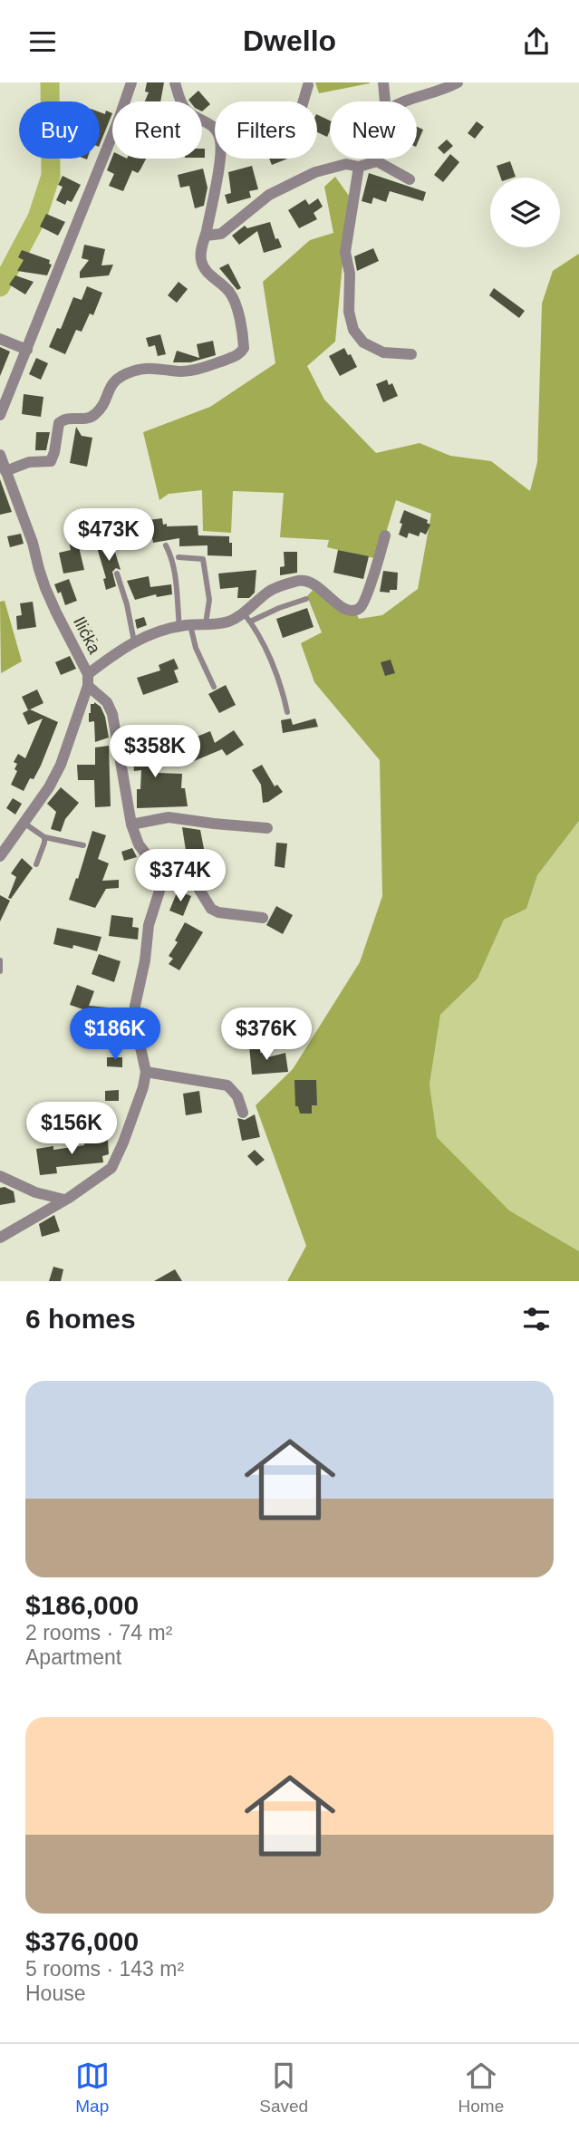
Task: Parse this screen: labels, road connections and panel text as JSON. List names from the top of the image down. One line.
{"streets":{"street":["Ilićka"]},"page":{"header":"Dwello","chip":["Buy","Rent","Filters","New"],"price":["$473K","$358K","$374K","$186K","$376K","$156K"],"heading":"6 homes","list":[{"name":"$186,000","note":"2 rooms · 74 m² · Apartment"},{"name":"$376,000","note":"5 rooms · 143 m² · House"}],"tabs":["Map","Saved","Home"]}}
